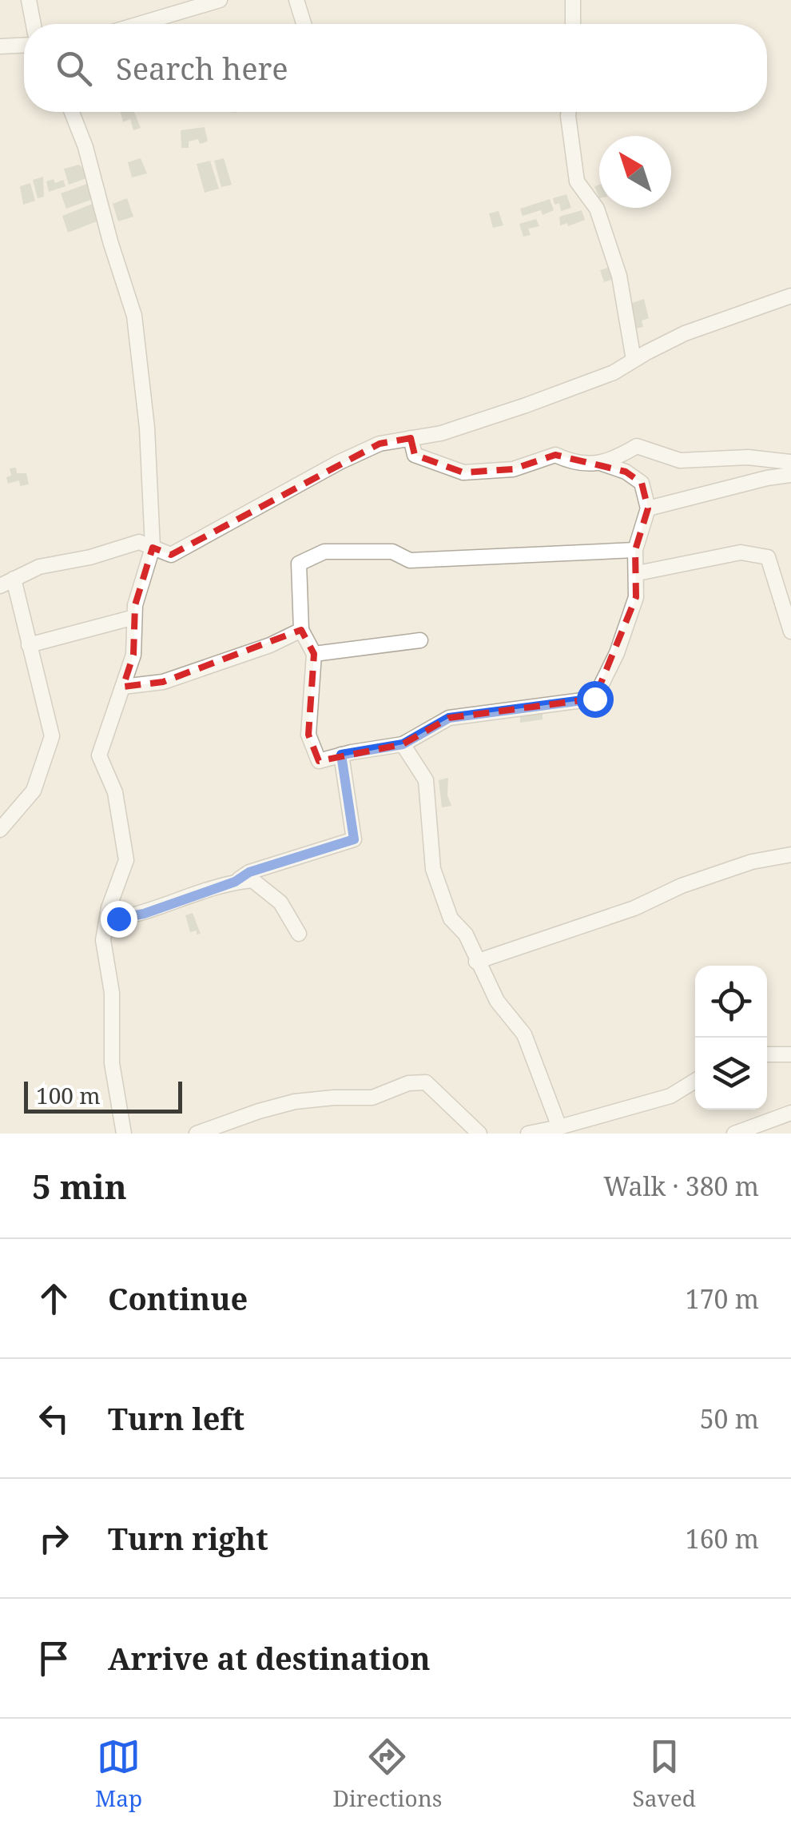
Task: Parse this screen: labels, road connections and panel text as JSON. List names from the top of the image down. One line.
{"scale_bar":"100 m","north":"top left","page":{"search":"Search here","scale":"100 m","heading":["5 min","Walk · 380 m"],"list":[["Continue","170 m"],["Turn left","50 m"],["Turn right","160 m"],"Arrive at destination"],"nav":["Map","Directions","Saved"]}}
